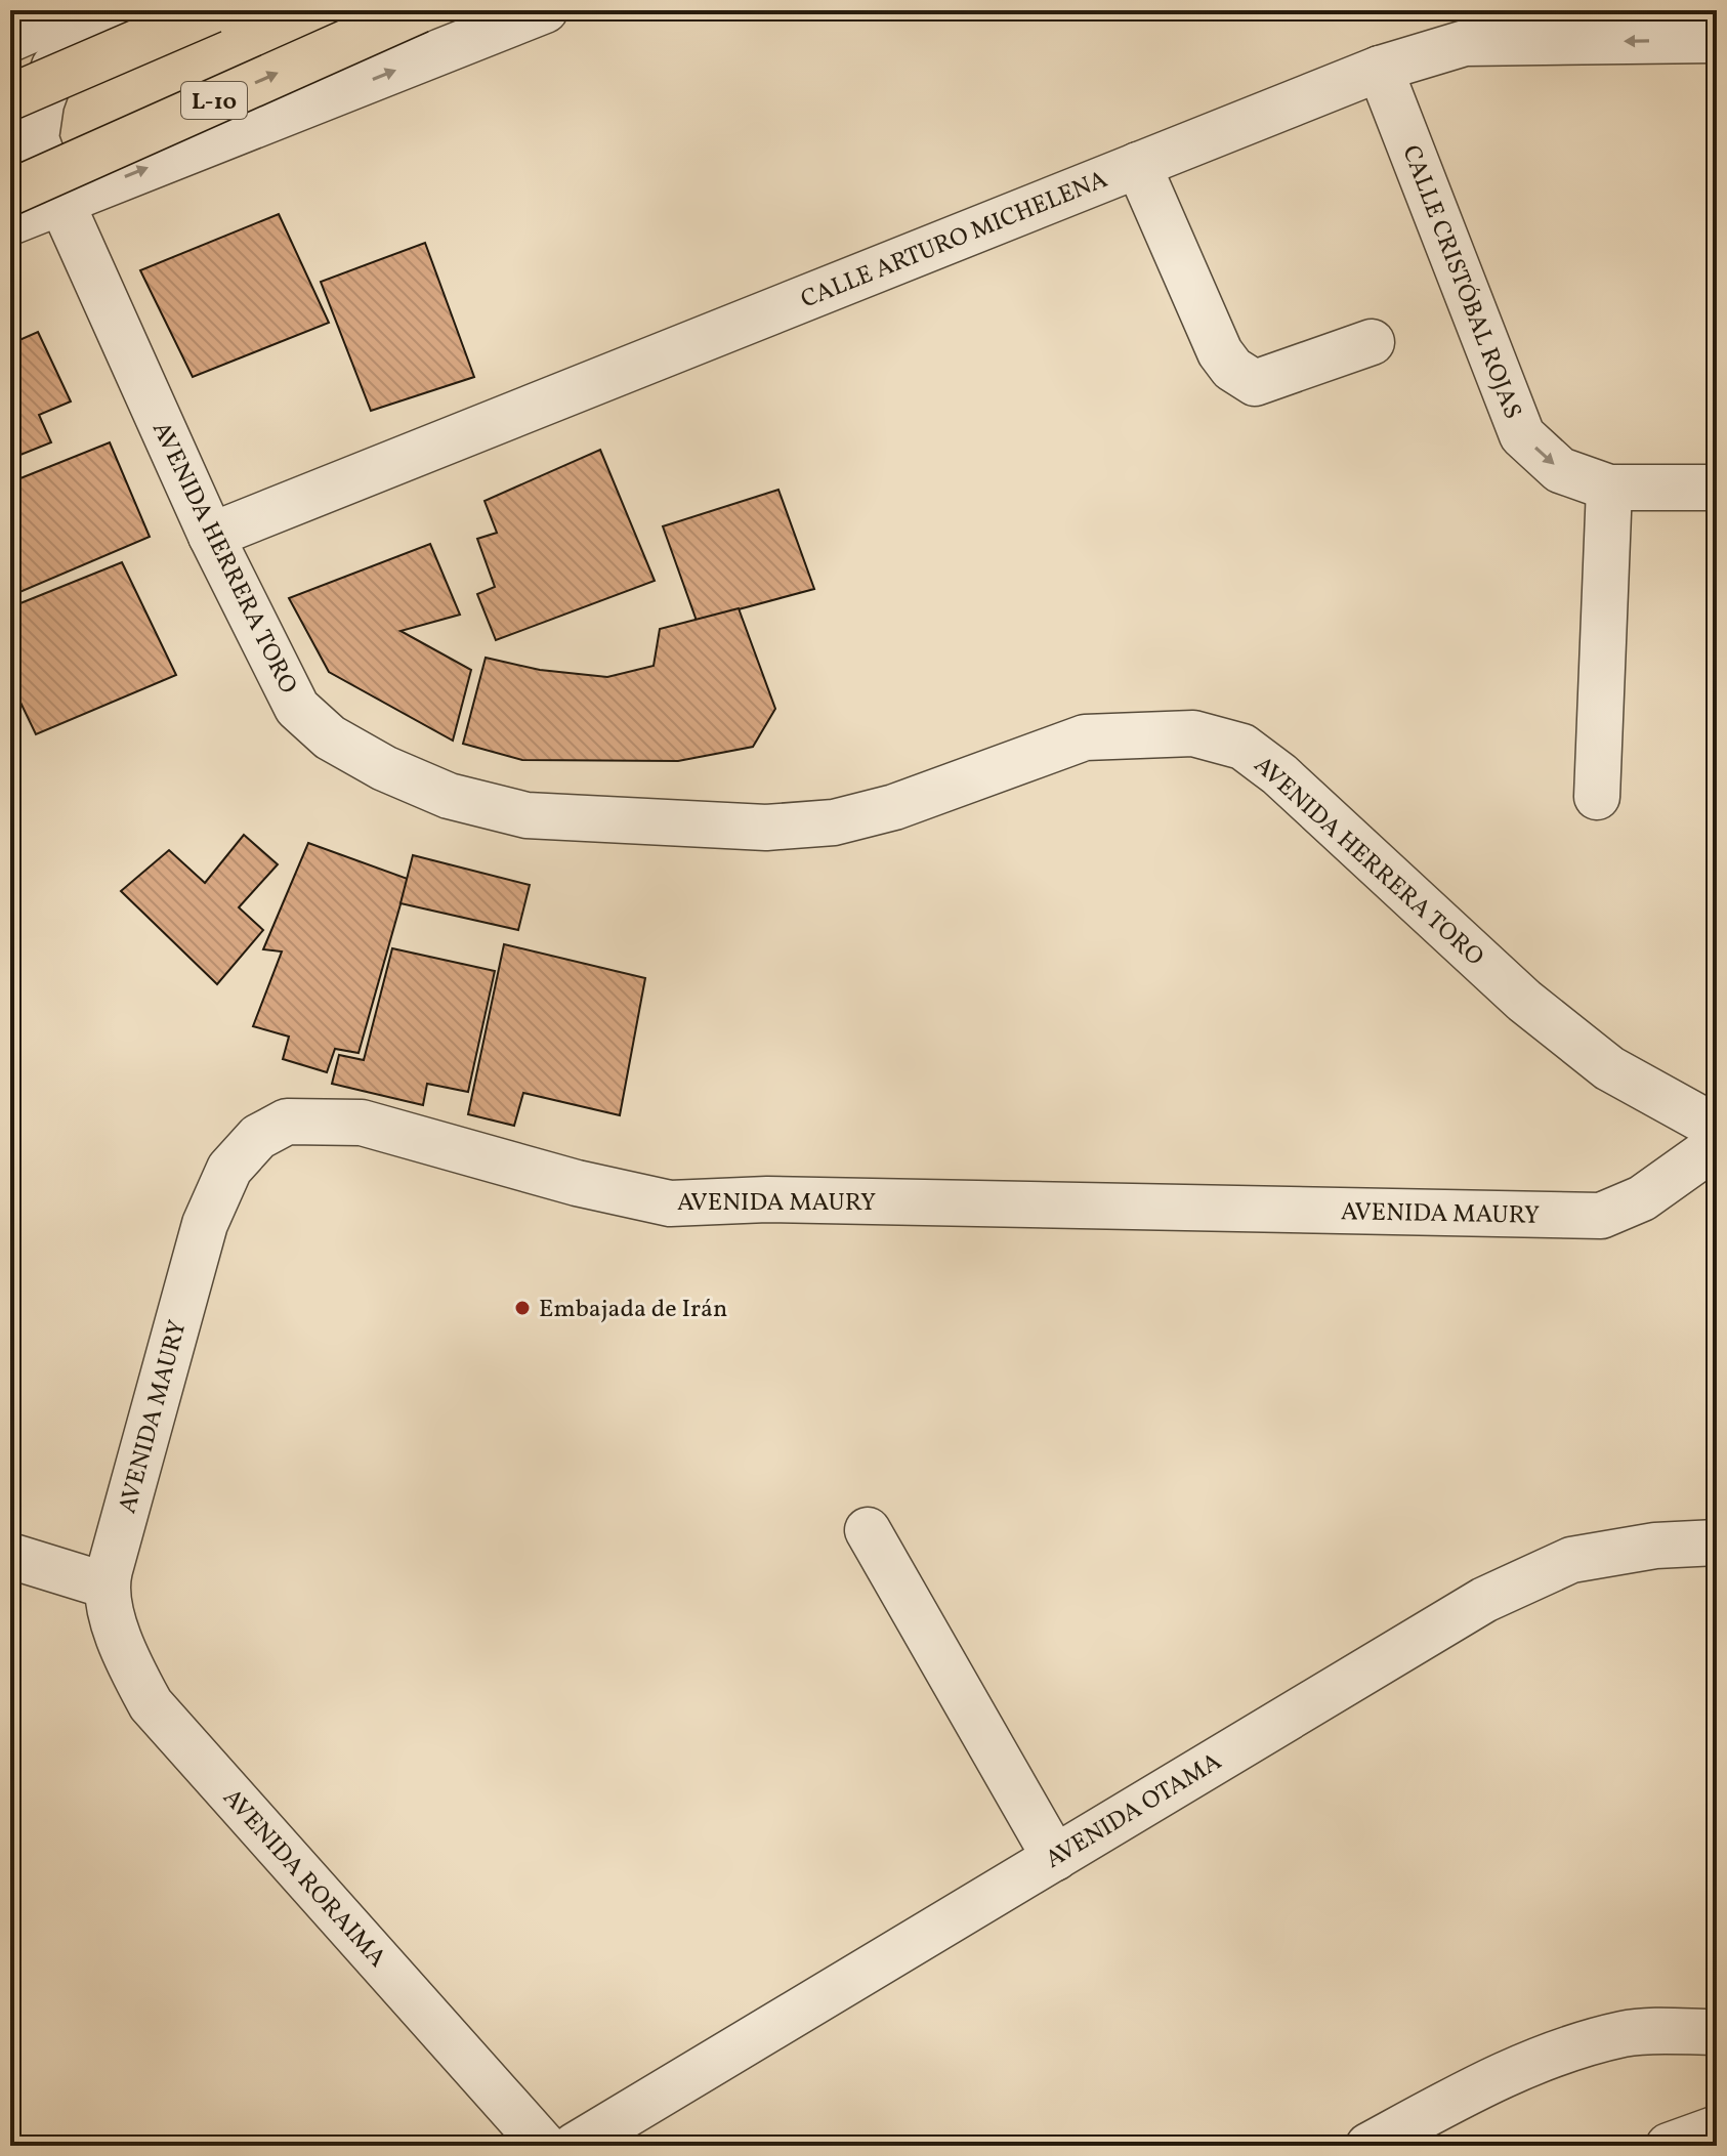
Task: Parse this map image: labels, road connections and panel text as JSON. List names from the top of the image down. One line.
{"streets":{"highway":["L-10"],"street":["CALLE ARTURO MICHELENA","CALLE CRISTÓBAL ROJAS","AVENIDA HERRERA TORO","AVENIDA MAURY","AVENIDA OTAMA","AVENIDA RORAIMA"]},"crossings":[["L-10","AVENIDA HERRERA TORO"],["CALLE ARTURO MICHELENA","CALLE CRISTÓBAL ROJAS"],["CALLE ARTURO MICHELENA","AVENIDA HERRERA TORO"],["AVENIDA MAURY","AVENIDA RORAIMA"]],"one_way":["CALLE CRISTÓBAL ROJAS"],"places":["Embajada de Irán"]}
